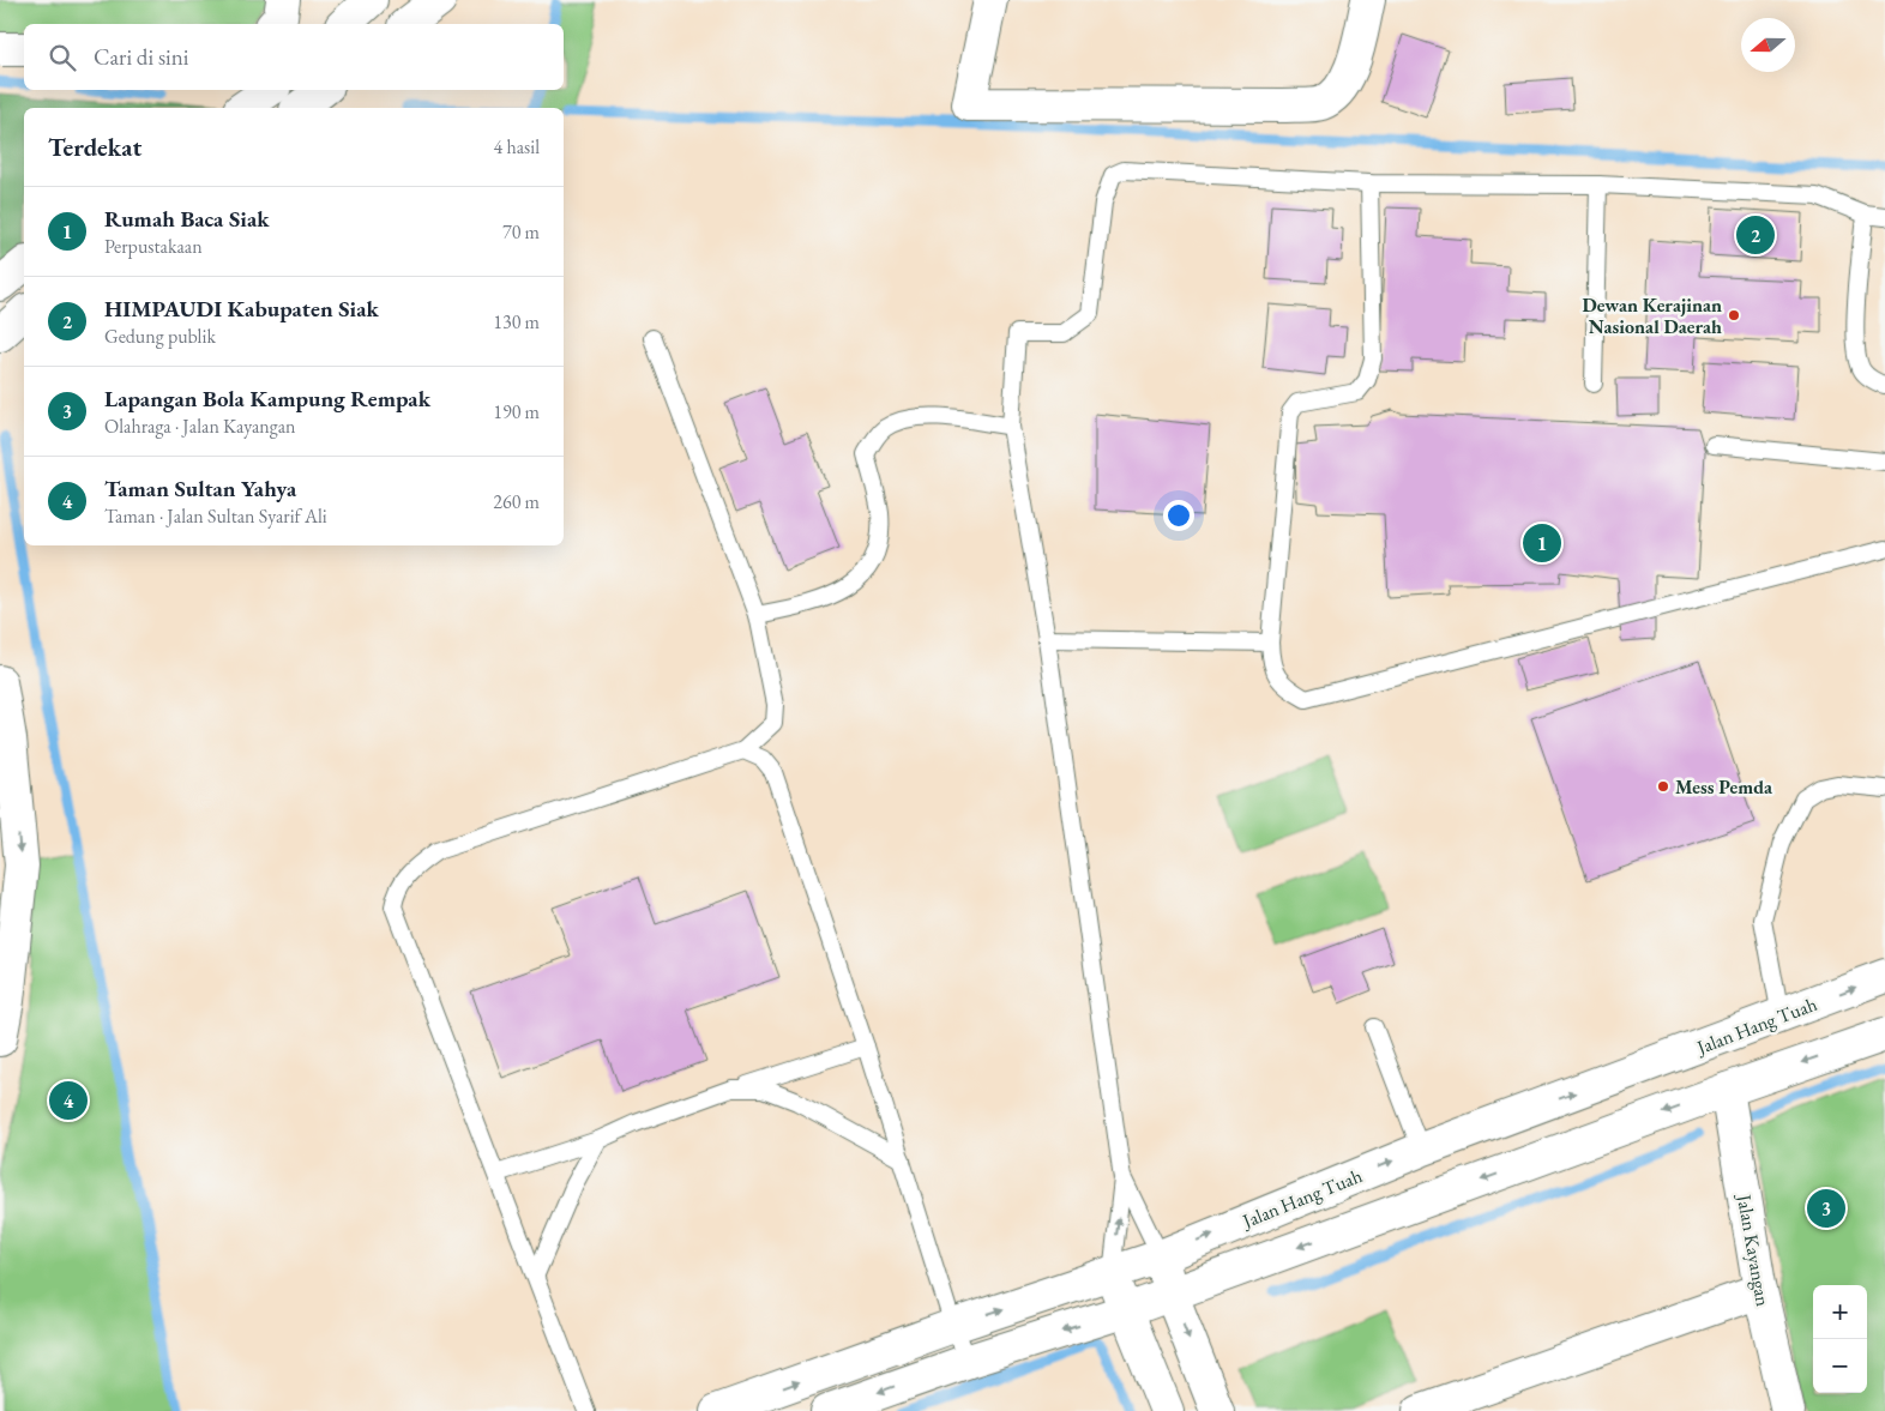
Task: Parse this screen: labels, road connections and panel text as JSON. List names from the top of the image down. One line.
{"streets":{"main road":["Jalan Hang Tuah","Jalan Kayangan"]},"places":["Dewan Kerajinan Nasional Daerah","Mess Pemda"],"north":"left","page":{"search":"Cari di sini","heading":["Terdekat","4 hasil"],"list":[{"mark":"1","name":"Rumah Baca Siak","note":"Perpustakaan","value":"70 m"},{"mark":"2","name":"HIMPAUDI Kabupaten Siak","note":"Gedung publik","value":"130 m"},{"mark":"3","name":"Lapangan Bola Kampung Rempak","note":"Olahraga · Jalan Kayangan","value":"190 m"},{"mark":"4","name":"Taman Sultan Yahya","note":"Taman · Jalan Sultan Syarif Ali","value":"260 m"}],"pins":["2","1","4","3"],"map_buttons":["+","−"]}}
